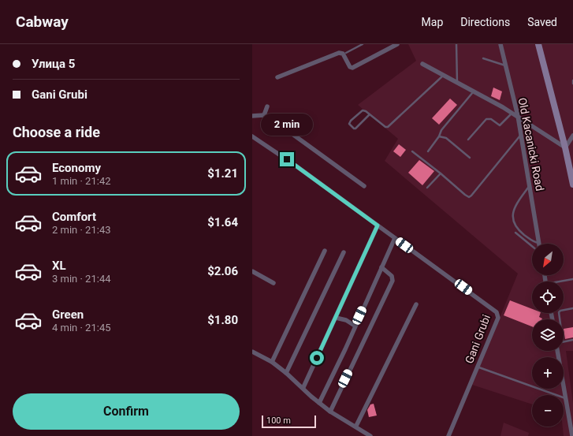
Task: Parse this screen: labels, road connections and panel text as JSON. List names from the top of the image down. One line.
{"streets":{"street":["Old Kacanicki Road","Gani Grubi"]},"scale_bar":"100 m","north":"bottom left","page":{"header":"Cabway","nav":["Map","Directions","Saved"],"banner":["Улица 5","Gani Grubi"],"heading":"Choose a ride","bubble":"2 min","list":[{"name":"Economy","note":"1 min · 21:42","value":"$1.21"},{"name":"Comfort","note":"2 min · 21:43","value":"$1.64"},{"name":"XL","note":"3 min · 21:44","value":"$2.06"},{"name":"Green","note":"4 min · 21:45","value":"$1.80"}],"map_buttons":["+","−"],"buttons":"Confirm","scale":"100 m"}}
